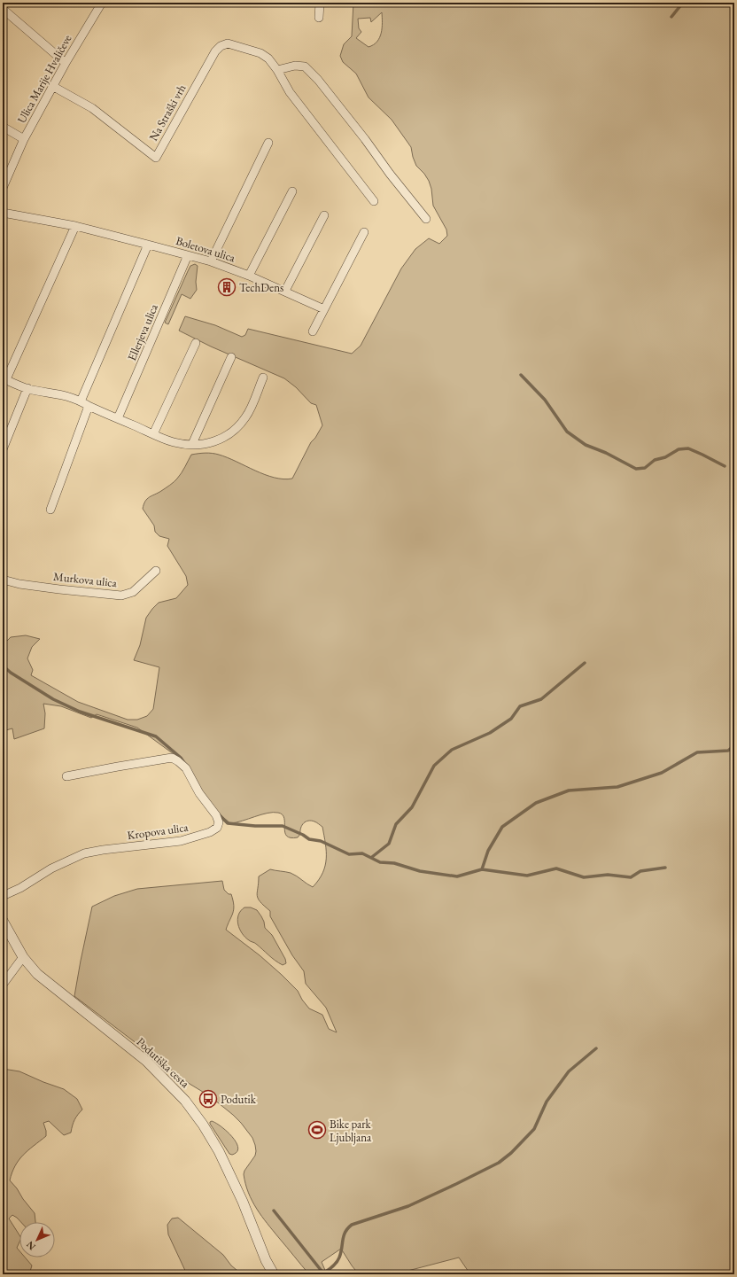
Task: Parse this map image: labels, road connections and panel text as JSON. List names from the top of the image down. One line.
{"streets":{"street":["Ulica Marije Hvaličeve","Na Straški vrh","Boletova ulica","Ellerjeva ulica","Murkova ulica","Kropova ulica","Podutiška cesta"]},"crossings":[["Ulica Marije Hvaličeve","Na Straški vrh"],["Boletova ulica","Ellerjeva ulica"]],"places":{"building":["TechDens"],"bus stop":["Podutik"],"sports":["Bike park Ljubljana"]},"north":"bottom left"}
